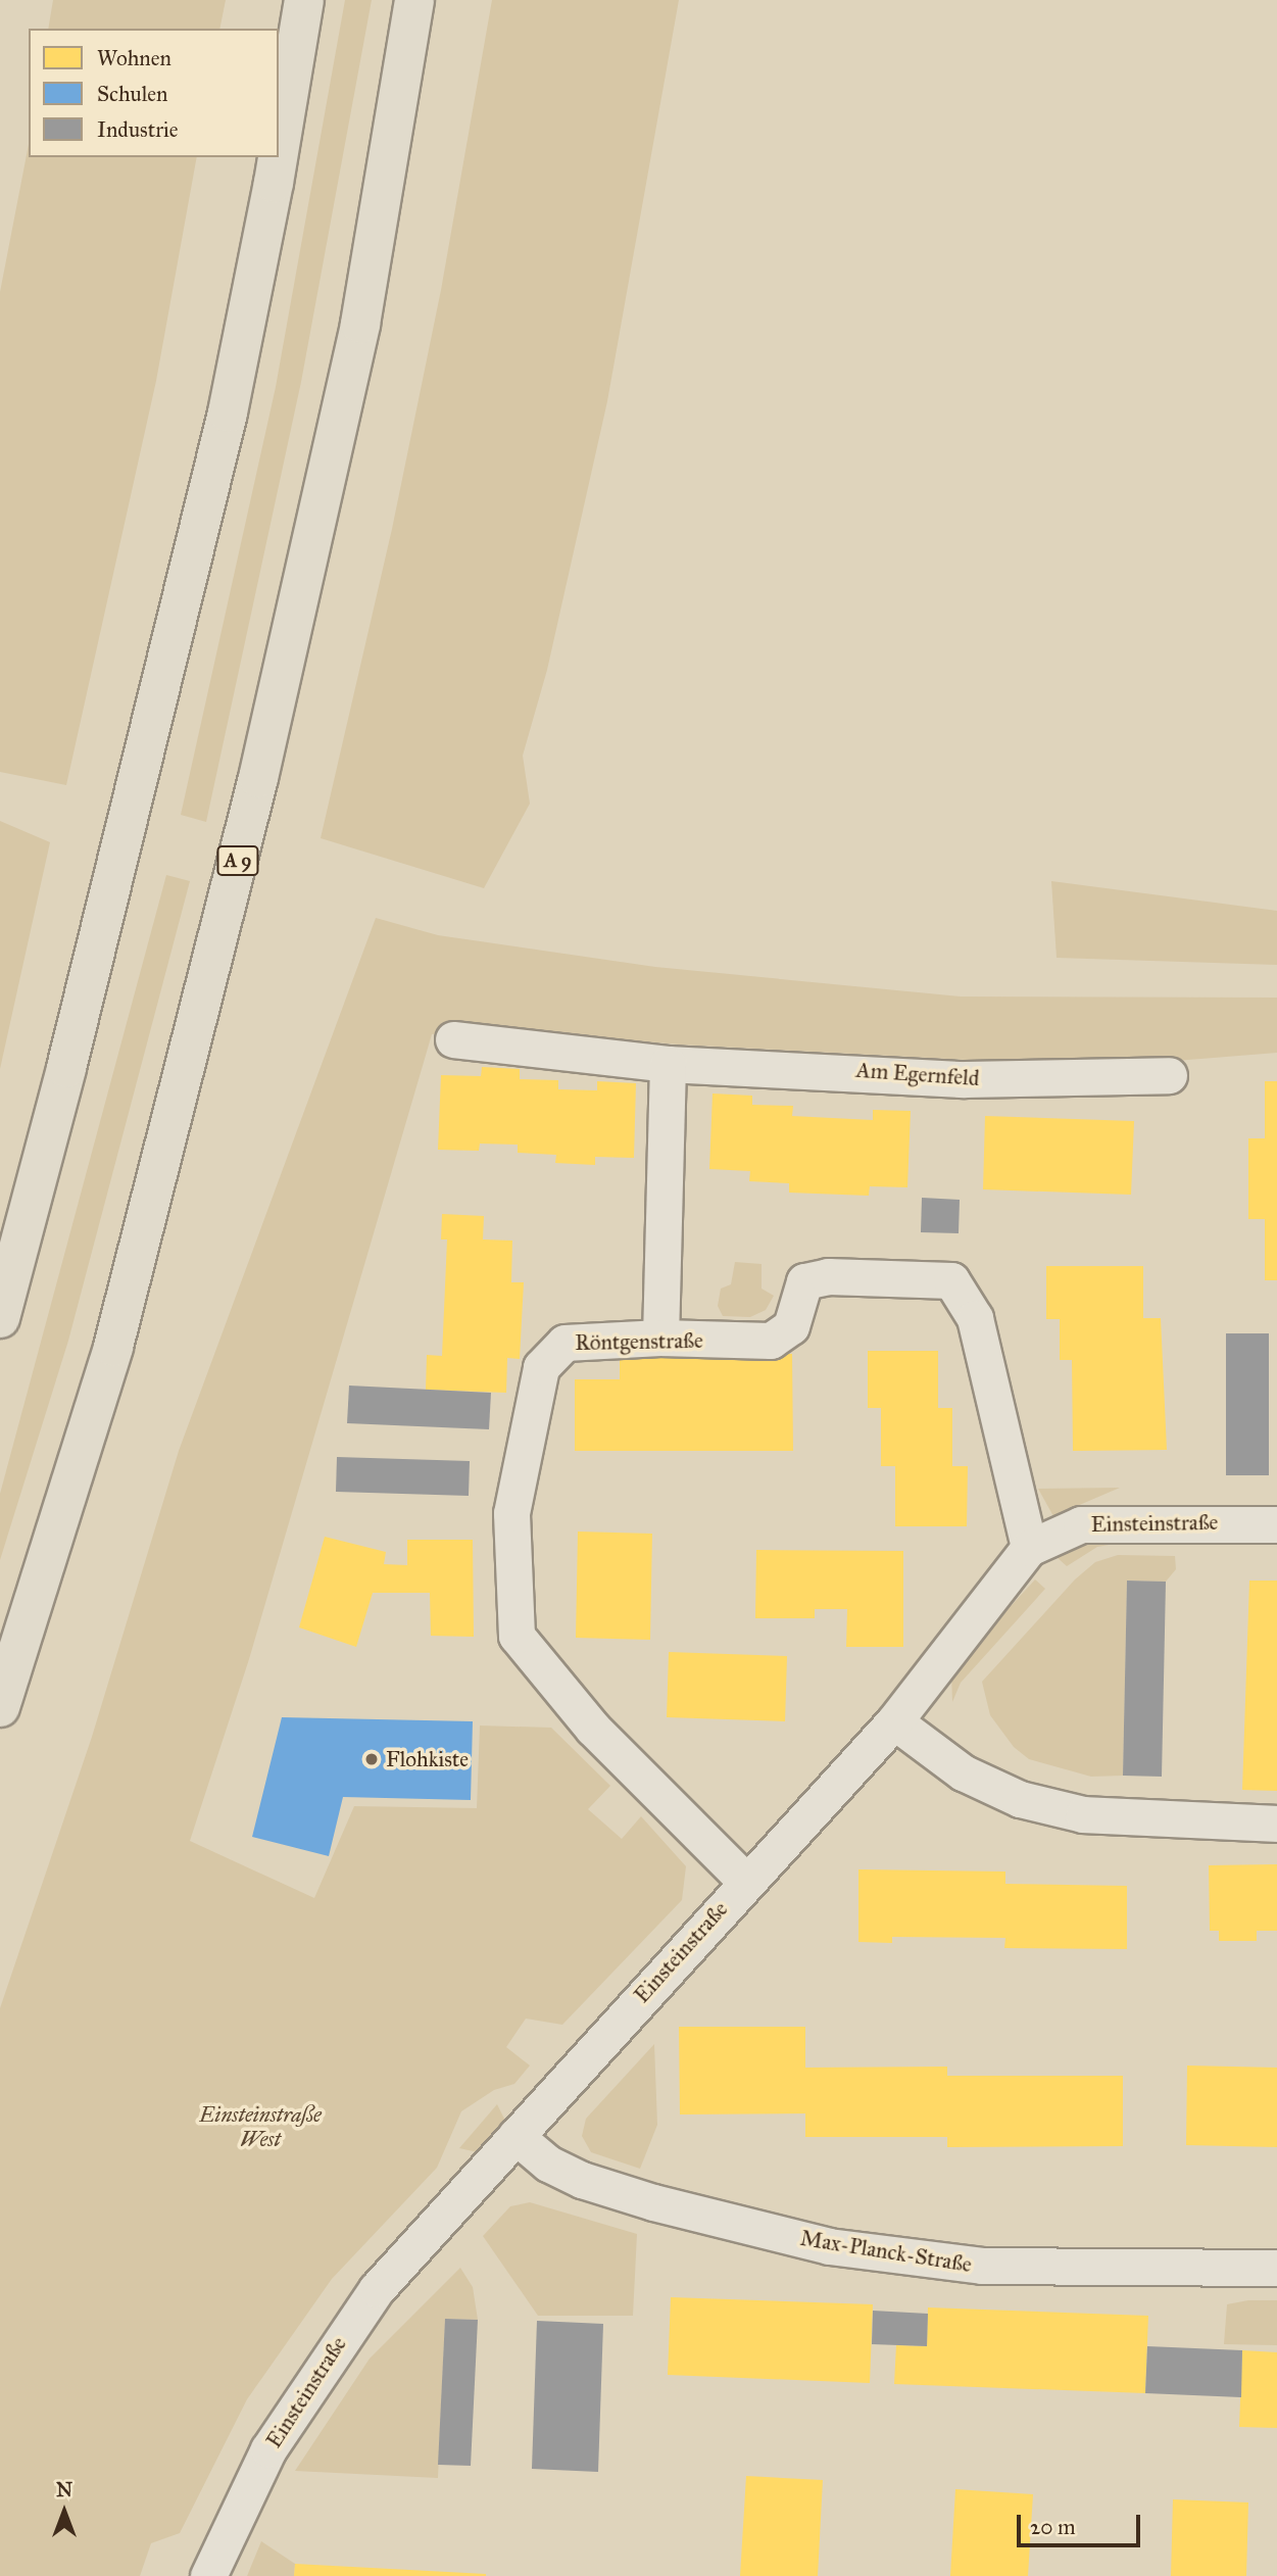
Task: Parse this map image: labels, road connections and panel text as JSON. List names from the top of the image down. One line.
{"streets":{"highway":["A 9"],"street":["Am Egernfeld","Röntgenstraße","Einsteinstraße","Max-Planck-Straße"]},"crossings":[["Röntgenstraße","Einsteinstraße"],["Einsteinstraße","Max-Planck-Straße"]],"parks":["Einsteinstraße West"],"places":["Flohkiste"],"legend":["Wohnen","Schulen","Industrie"],"scale_bar":"20 m","north":"top"}
